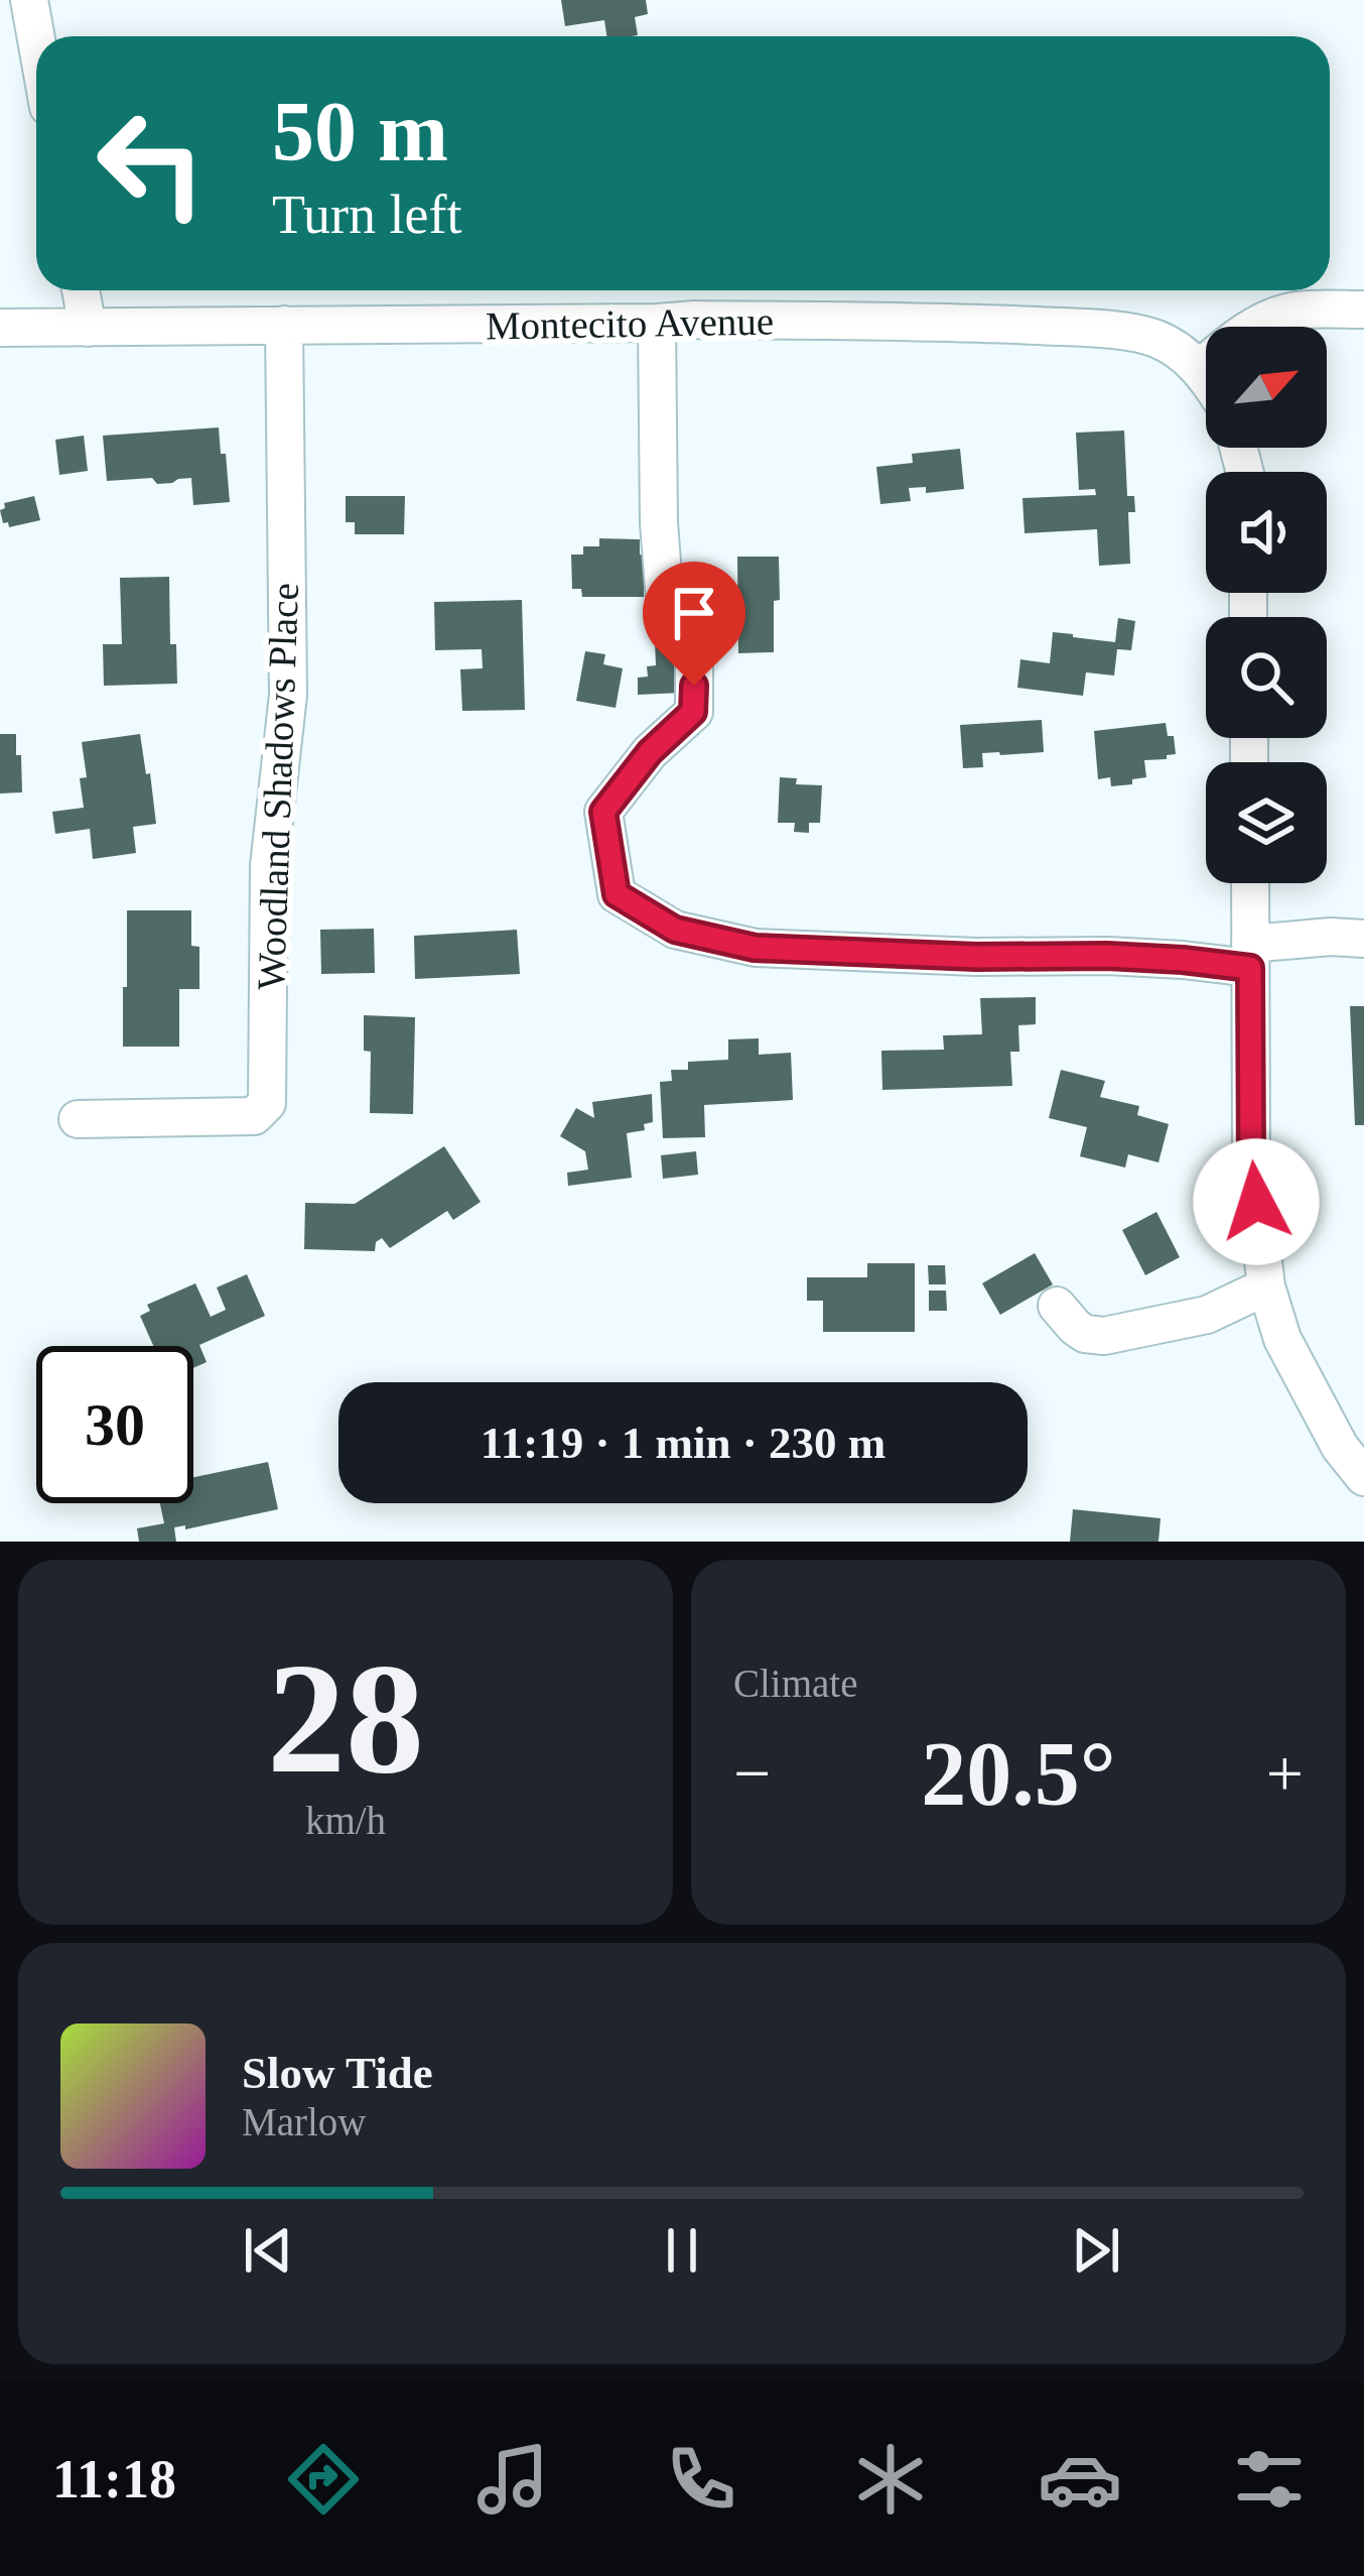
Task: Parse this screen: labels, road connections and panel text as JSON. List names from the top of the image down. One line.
{"streets":{"street":["Montecito Avenue","Woodland Shadows Place"]},"crossings":[["Montecito Avenue","Woodland Shadows Place"]],"north":"top right","page":{"turn":["50 m","Turn left"],"limit":"30","trip":"11:19 · 1 min · 230 m","tile":[["28","km/h"],"Climate"],"heat":["−","20.5°","+"],"song":["Slow Tide","Marlow"],"tabs":"11:18"}}
